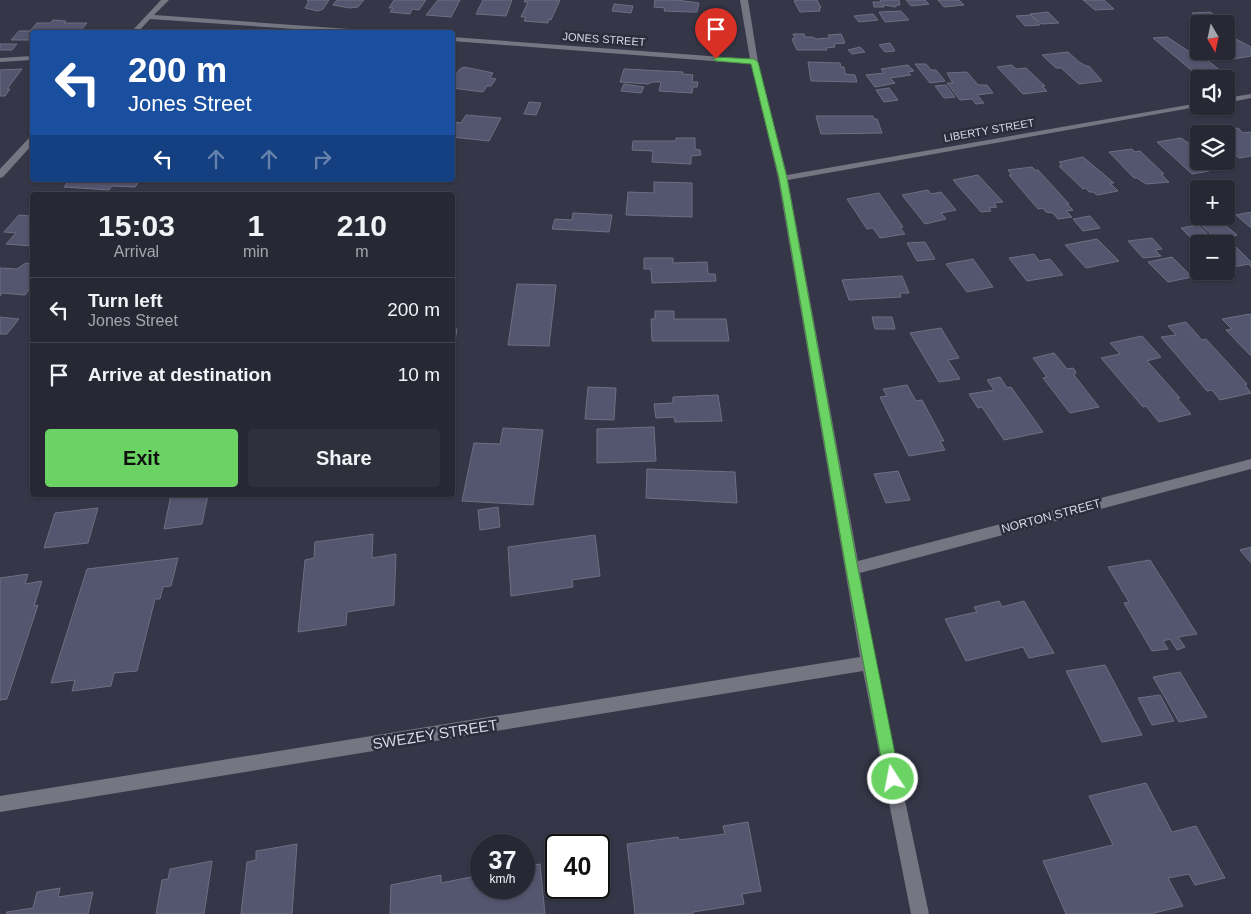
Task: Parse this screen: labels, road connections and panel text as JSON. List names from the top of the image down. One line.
{"streets":{"street":["JONES STREET","LIBERTY STREET","NORTON STREET","SWEZEY STREET"]},"north":"bottom","page":{"map_buttons":["+","−"],"turn":["200 m","Jones Street"],"eta":["15:03","Arrival","1","min","210","m"],"list":[{"name":"Turn left","note":"Jones Street","value":"200 m"},{"name":"Arrive at destination","value":"10 m"}],"buttons":["Exit","Share"],"speed":"37 km/h","limit":"40"}}
